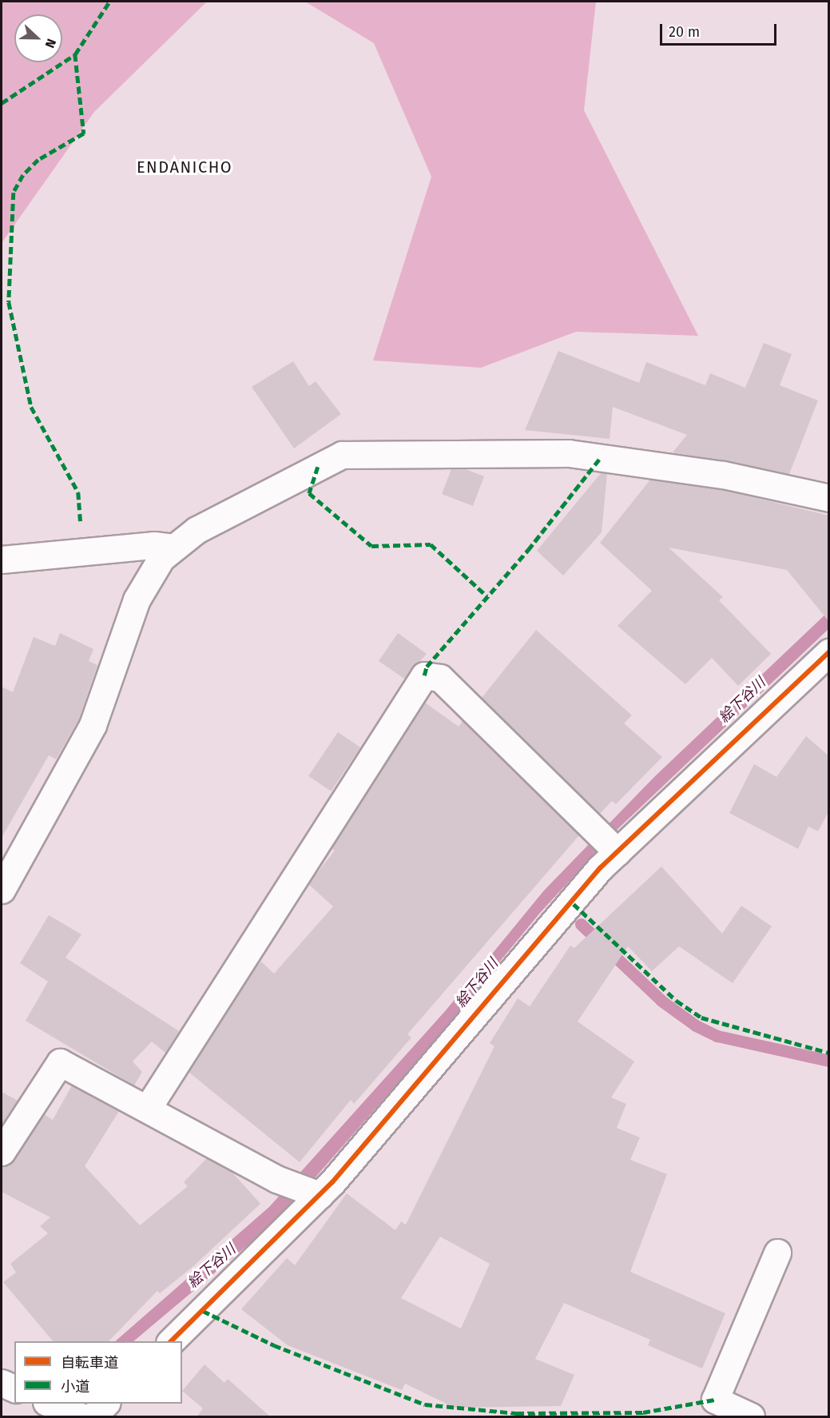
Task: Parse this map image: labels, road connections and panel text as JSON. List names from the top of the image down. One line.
{"districts":["ENDANICHO"],"water":["絵下谷川"],"legend":["自転車道","小道"],"scale_bar":"20 m","north":"right"}
